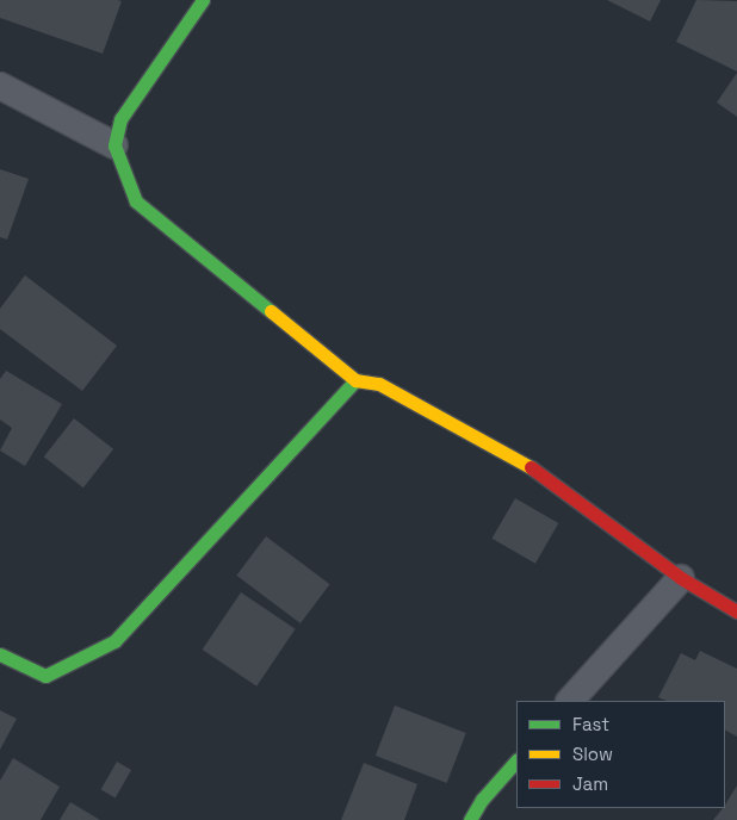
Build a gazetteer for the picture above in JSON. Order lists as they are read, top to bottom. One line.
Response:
{"legend":["Fast","Slow","Jam"]}
